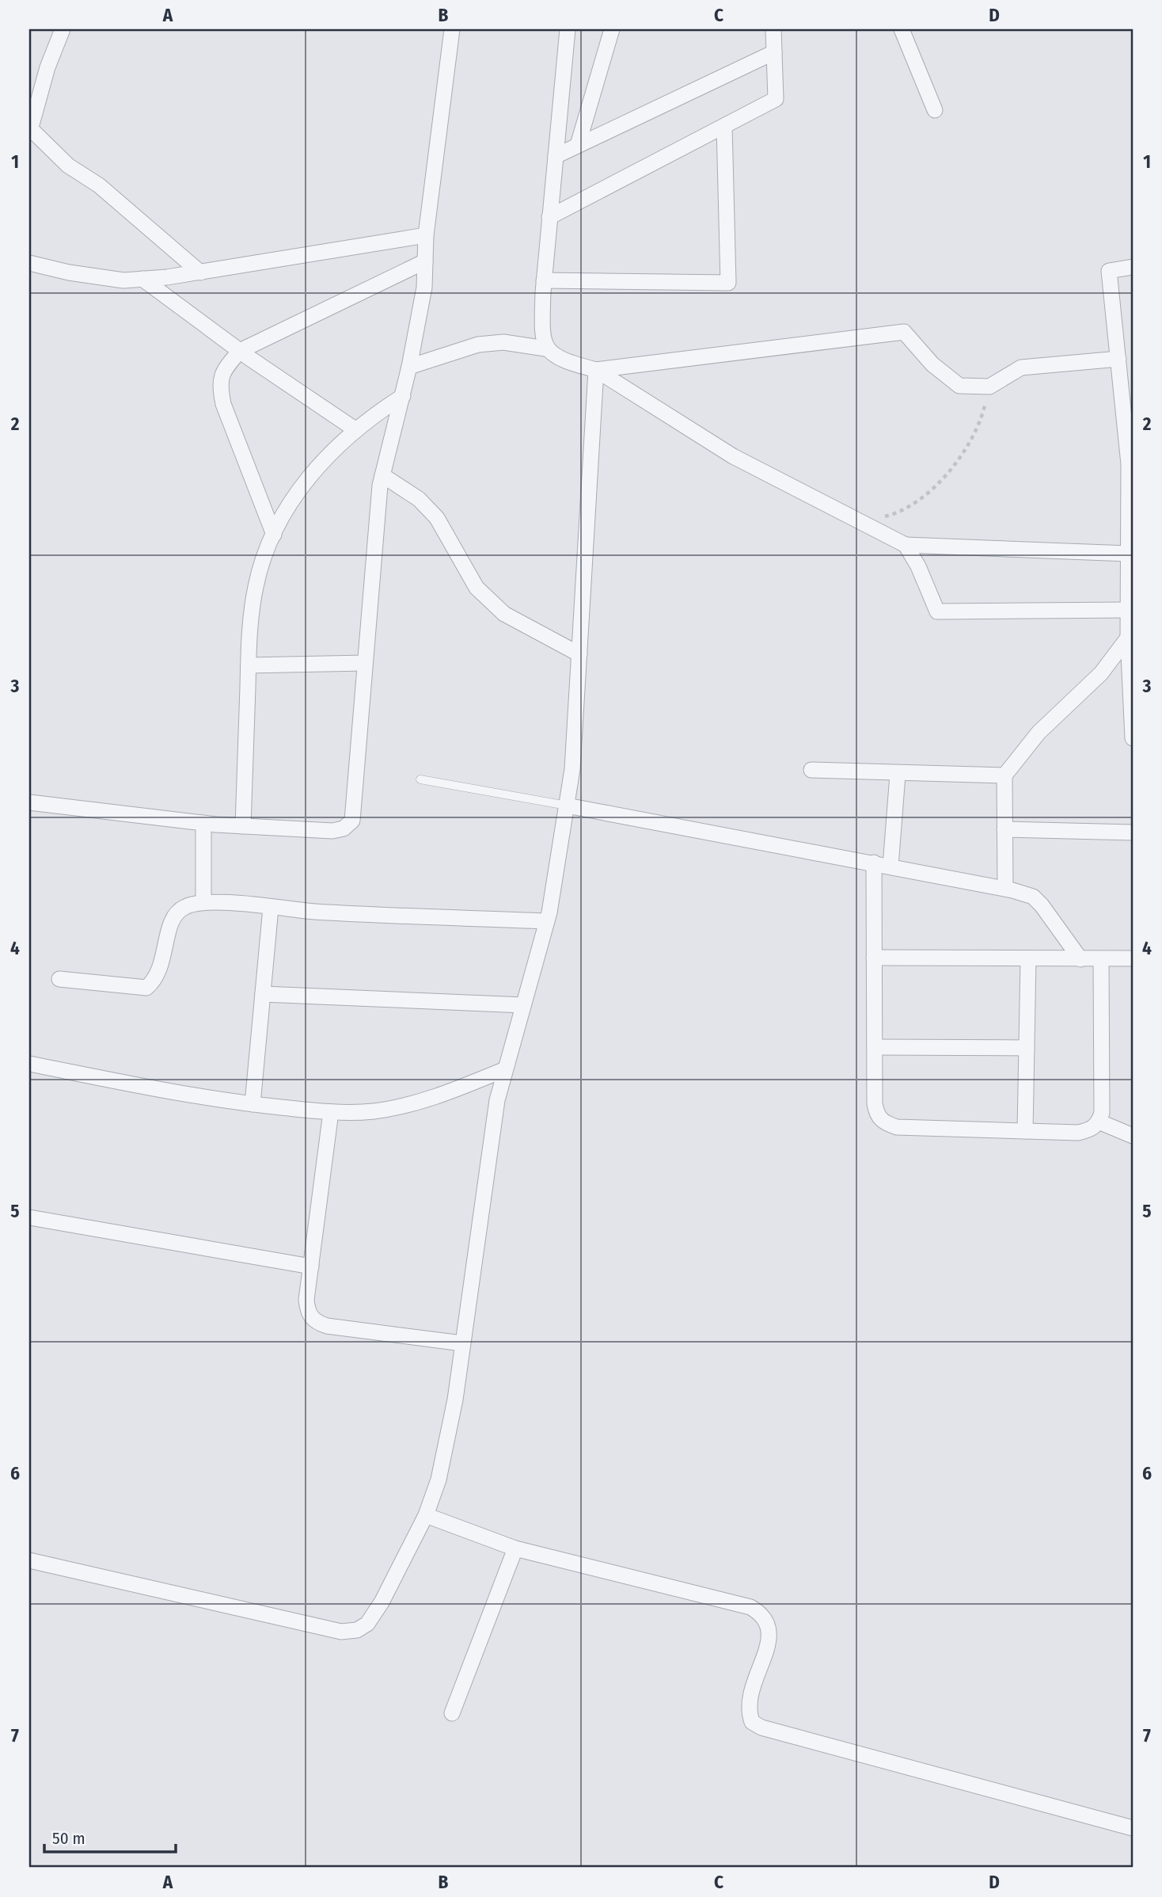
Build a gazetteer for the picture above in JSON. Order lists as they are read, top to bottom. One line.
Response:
{"scale_bar":"50 m","grid":{"columns":["A","B","C","D"],"rows":["1","2","3","4","5","6","7"]}}
